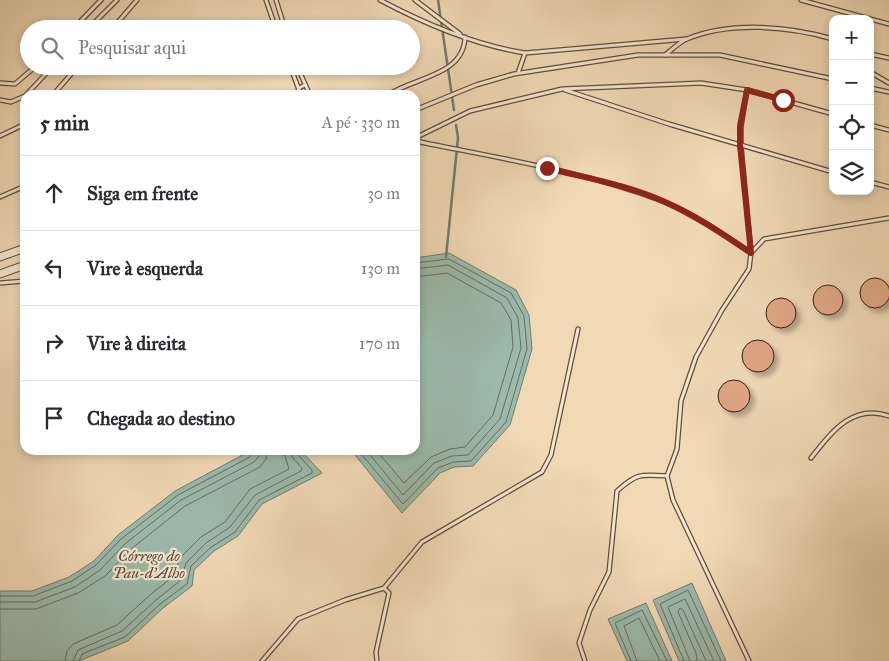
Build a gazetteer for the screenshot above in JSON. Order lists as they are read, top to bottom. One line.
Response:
{"water":["Córrego do Pau-d'Alho"],"page":{"map_buttons":["+","−"],"search":"Pesquisar aqui","heading":["5 min","A pé · 330 m"],"list":[["Siga em frente","30 m"],["Vire à esquerda","130 m"],["Vire à direita","170 m"],"Chegada ao destino"]}}
